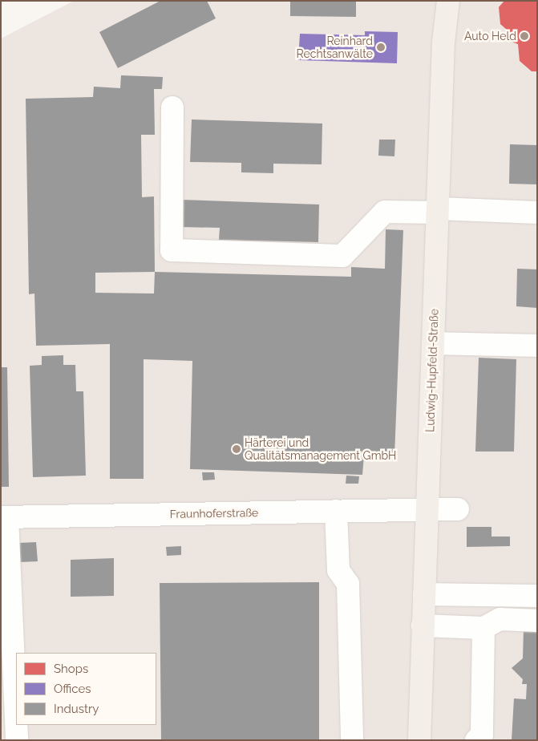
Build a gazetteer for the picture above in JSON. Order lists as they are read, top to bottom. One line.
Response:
{"streets":{"main road":["Ludwig-Hupfeld-Straße"],"lane":["Fraunhoferstraße"]},"crossings":[["Ludwig-Hupfeld-Straße","Fraunhoferstraße"]],"places":["Auto Held","Reinhard Rechtsanwälte","Härterei und Qualitätsmanagement GmbH"],"legend":["Shops","Offices","Industry"]}
